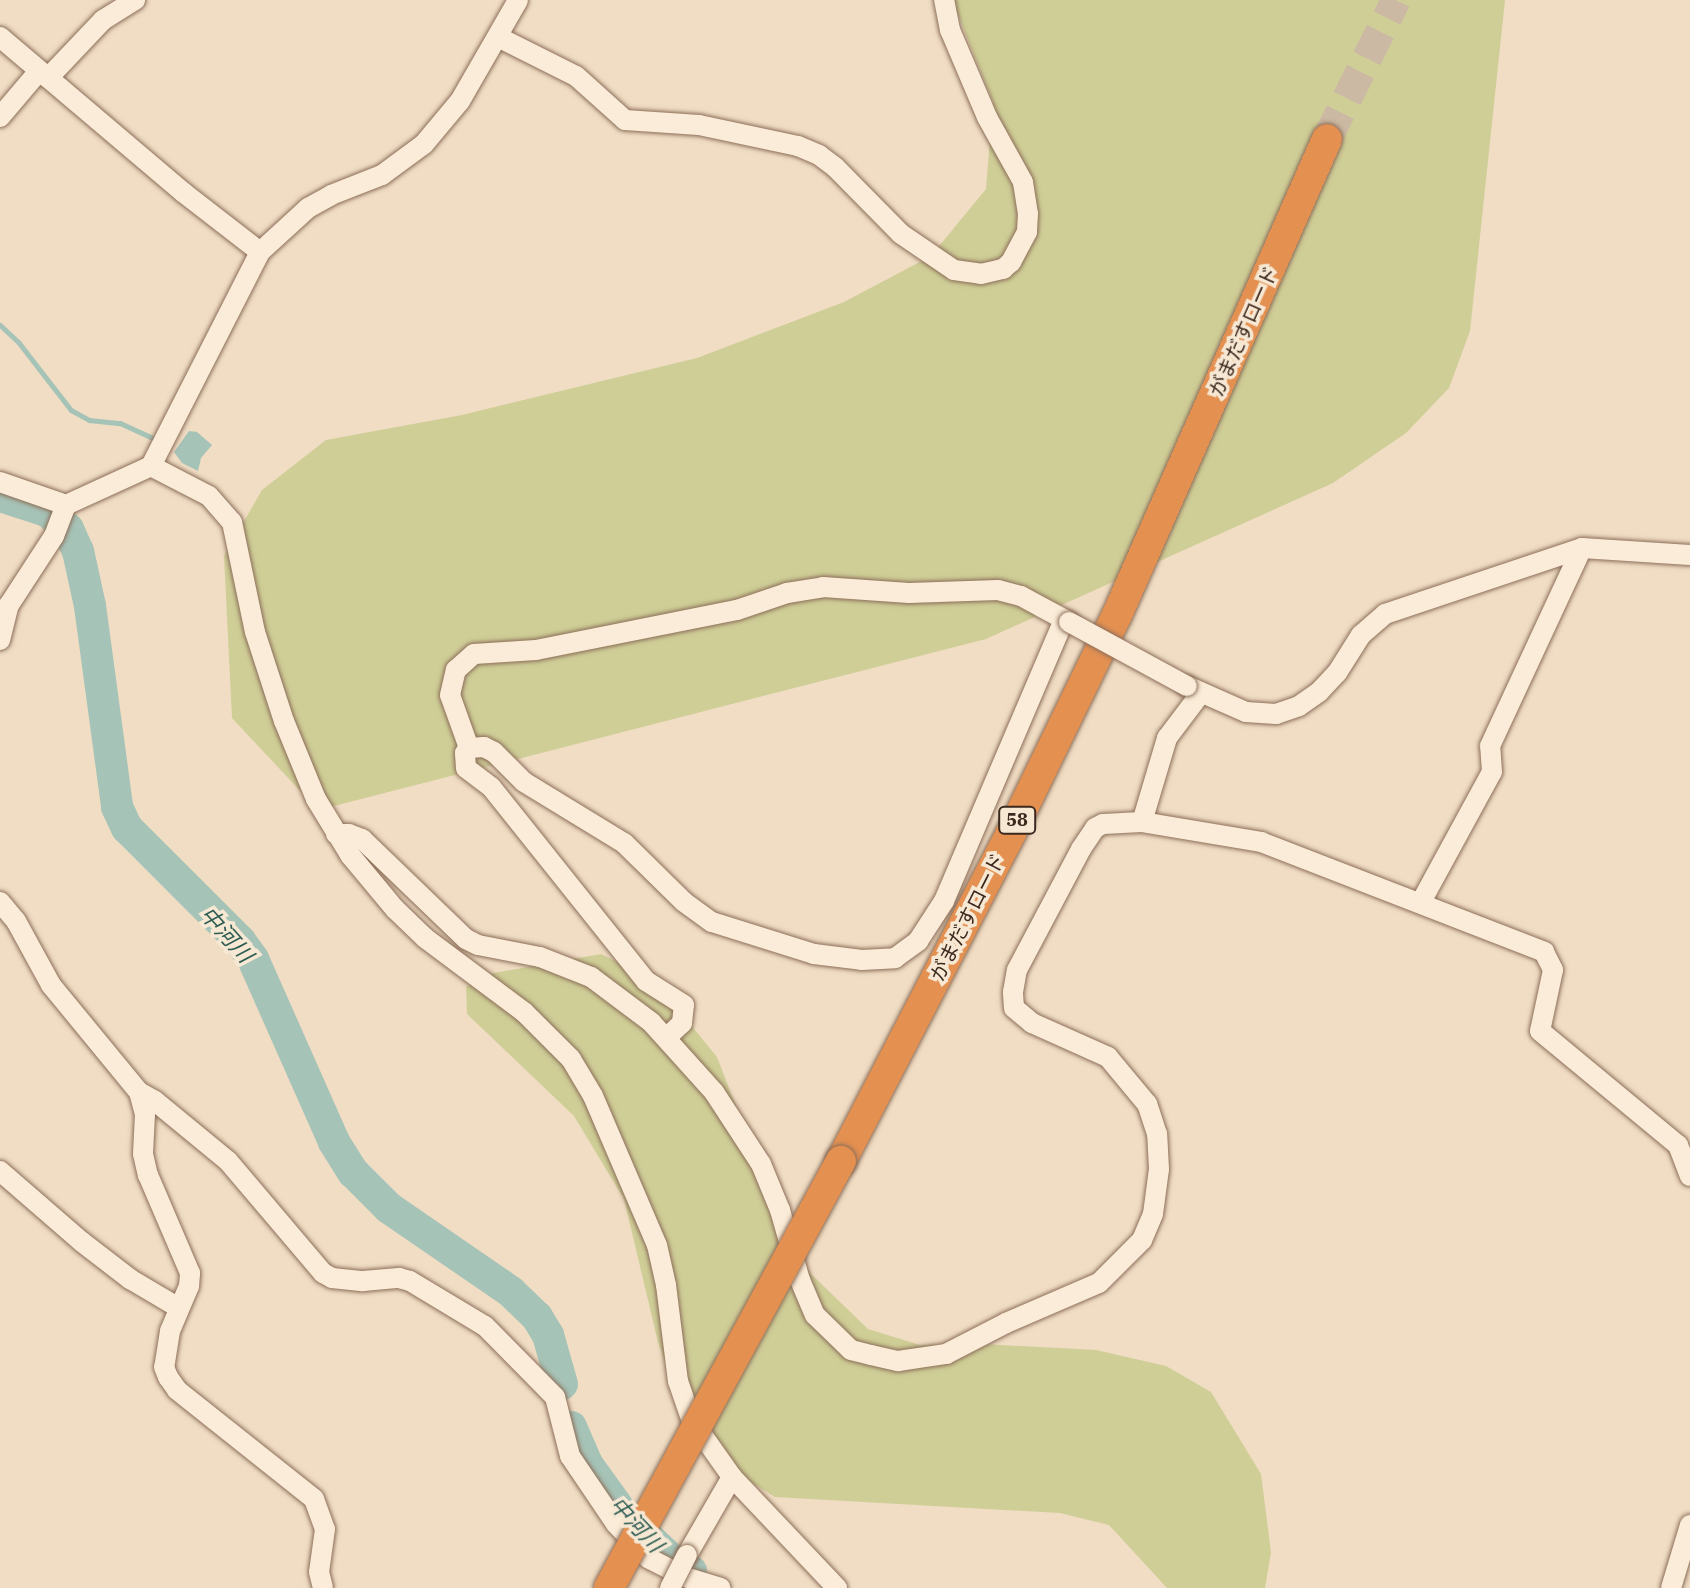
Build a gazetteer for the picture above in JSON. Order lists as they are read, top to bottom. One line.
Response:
{"streets":{"highway":["がまだすロード","58"]},"water":["中河川"]}
